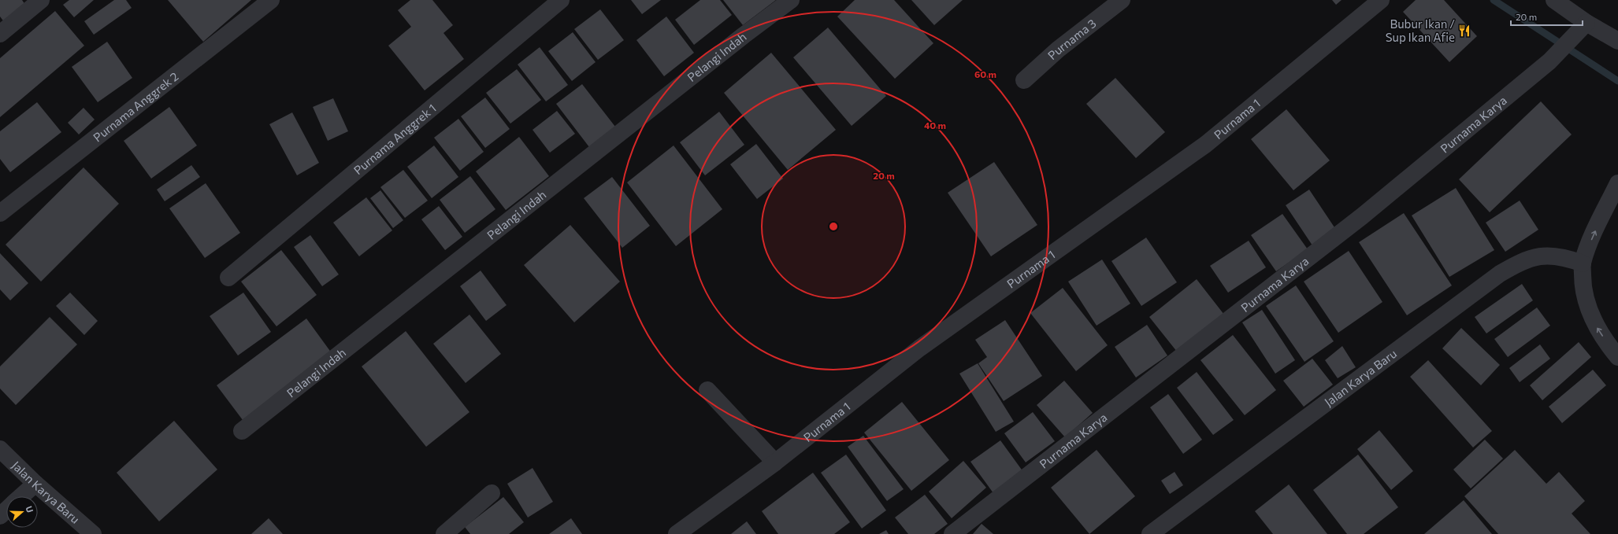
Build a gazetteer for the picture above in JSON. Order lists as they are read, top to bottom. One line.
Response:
{"streets":{"street":["Purnama 3","Pelangi Indah","Purnama Anggrek 2","Purnama 1","Purnama Karya","Purnama Anggrek 1","Jalan Karya Baru"]},"places":{"restaurant":["Bubur Ikan / Sup Ikan Afie"]},"scale_bar":"20 m","north":"right","rings":["60 m","40 m","20 m"]}
